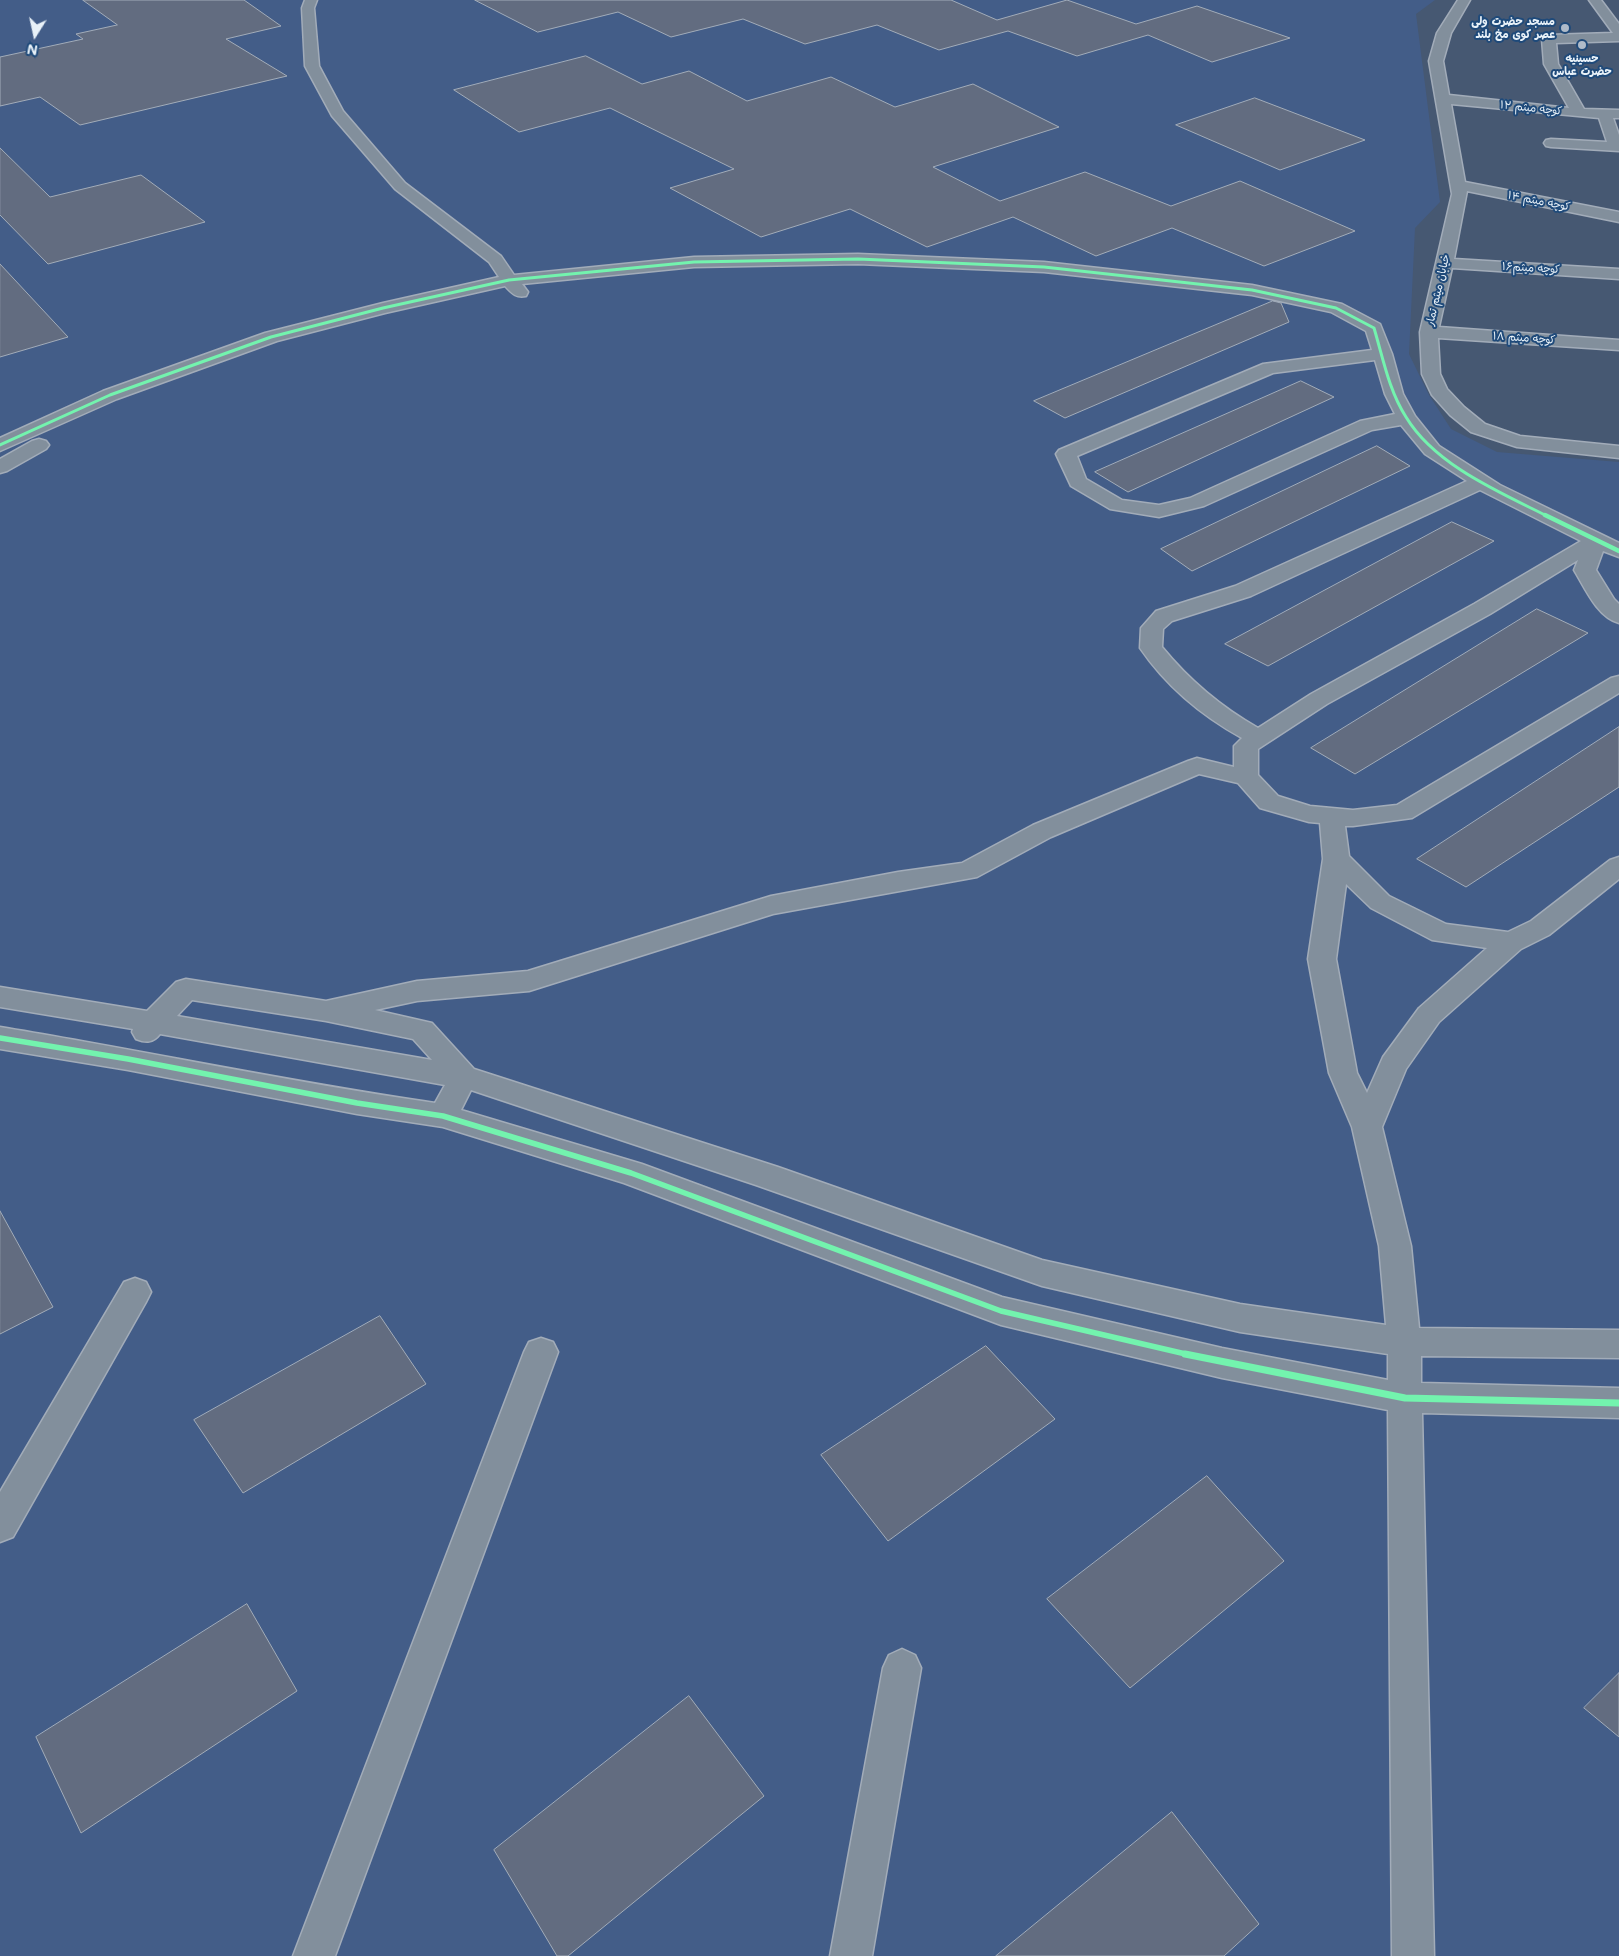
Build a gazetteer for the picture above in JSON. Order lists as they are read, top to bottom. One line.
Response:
{"streets":{"street":["کوچه میثم ۱۲","کوچه میثم ۱۴","کوچه میثم۱۶","خیابان میثم تمار","کوچه میثم ۱۸"]},"crossings":[["کوچه میثم ۱۲","خیابان میثم تمار"],["کوچه میثم ۱۴","خیابان میثم تمار"],["کوچه میثم۱۶","خیابان میثم تمار"],["خیابان میثم تمار","کوچه میثم ۱۸"]],"places":["مسجد حضرت ولی عصر کوی مخ بلند","حسینیه حضرت عباس"],"north":"bottom"}
